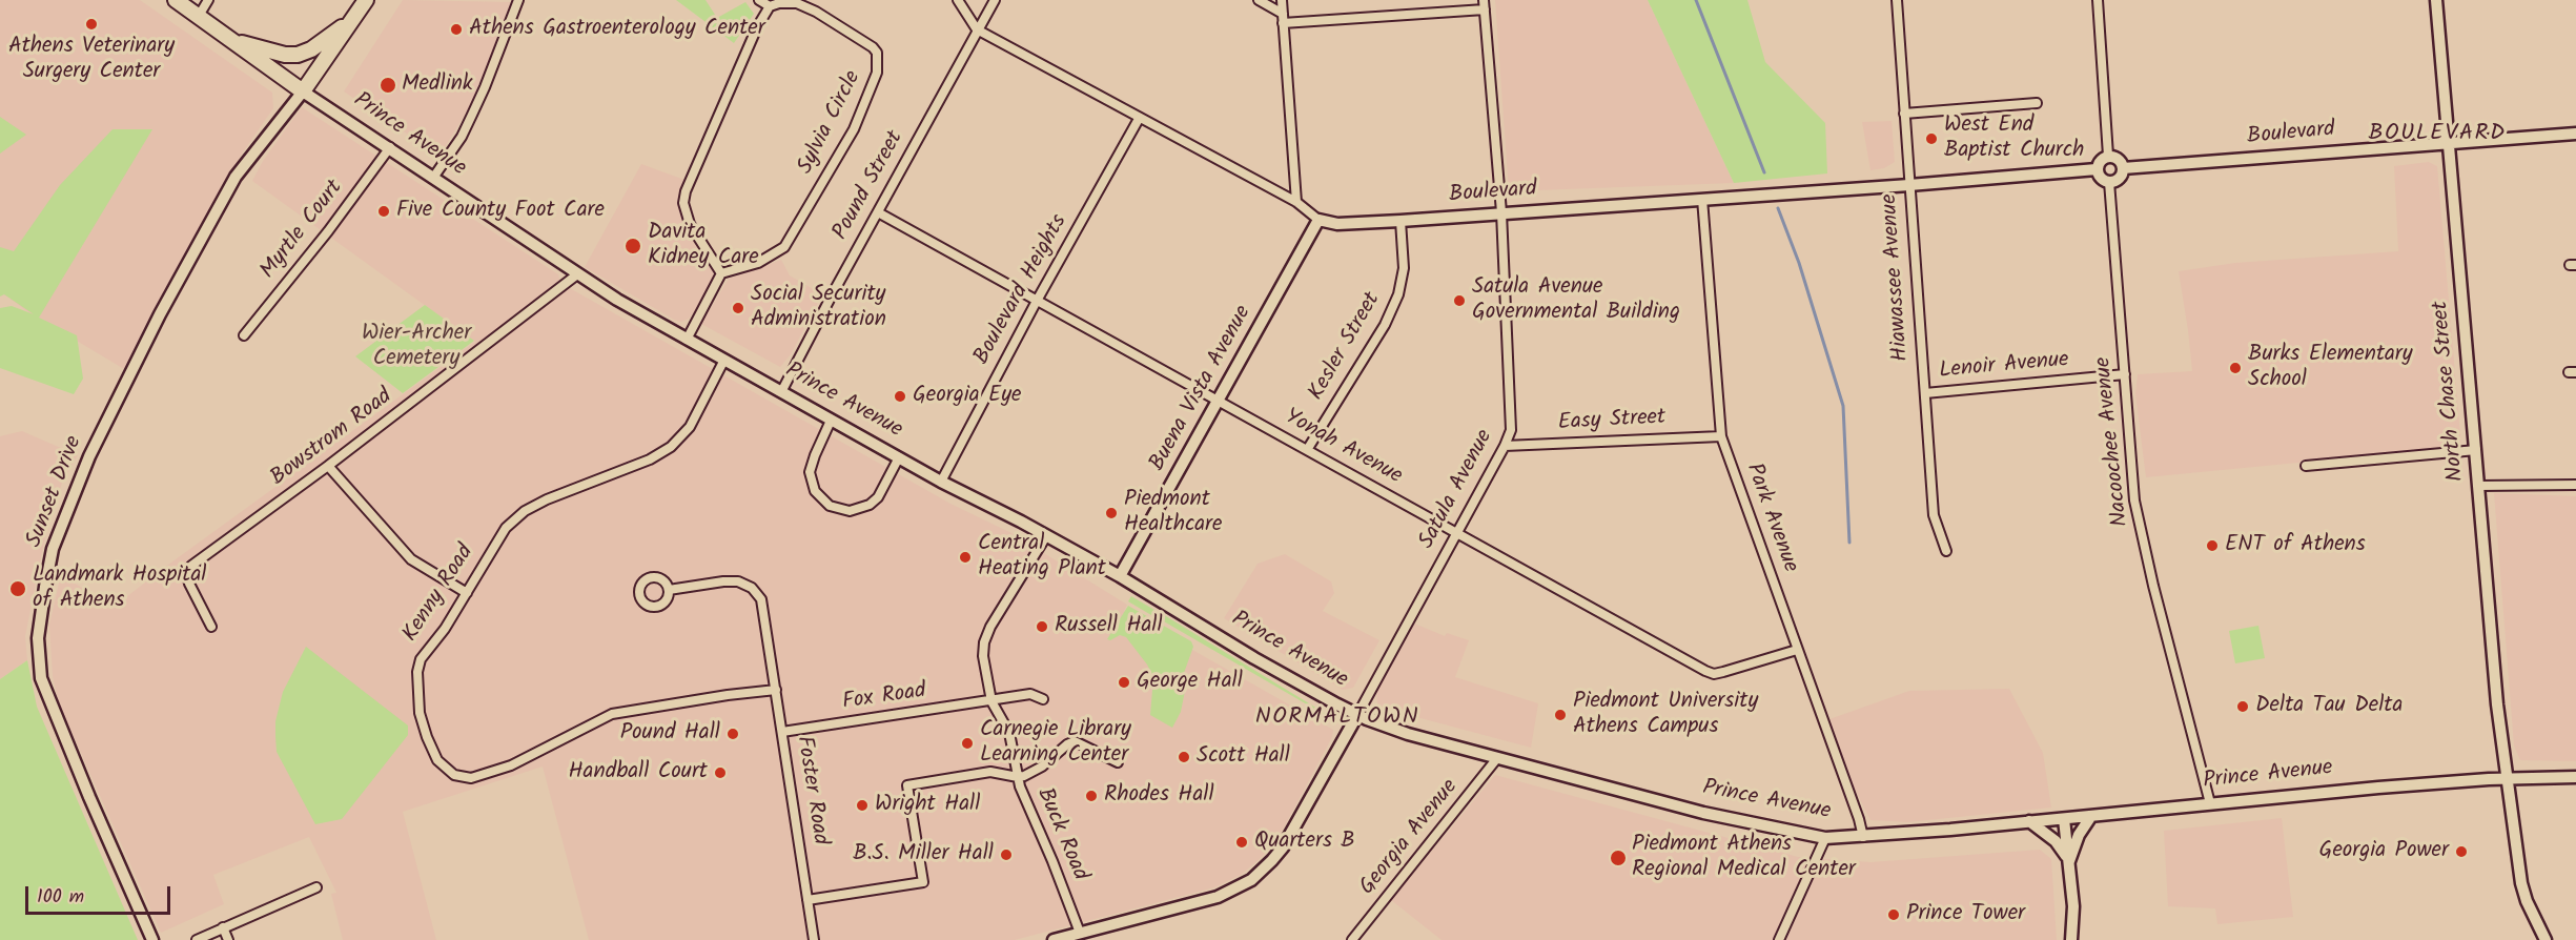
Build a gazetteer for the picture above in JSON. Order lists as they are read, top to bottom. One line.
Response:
{"streets":{"highway":["Prince Avenue"],"main road":["Boulevard","Buena Vista Avenue","North Chase Street","Sunset Drive"],"street":["Sylvia Circle","Pound Street","Myrtle Court","Hiawassee Avenue","Boulevard Heights","Kesler Street","Lenoir Avenue","Easy Street","Bowstrom Road","Nacoochee Avenue","Yonah Avenue","Satula Avenue","Park Avenue","Kenny Road","Fox Road","Foster Road","Buck Road","Georgia Avenue"]},"crossings":[["Boulevard","Hiawassee Avenue"],["Boulevard","Kesler Street"],["Boulevard","Buena Vista Avenue"],["Boulevard","North Chase Street"],["Boulevard","Nacoochee Avenue"],["Boulevard","Satula Avenue"],["Boulevard","Park Avenue"],["Prince Avenue","Pound Street"],["Prince Avenue","Myrtle Court"],["Prince Avenue","Boulevard Heights"],["Prince Avenue","Buena Vista Avenue"],["Prince Avenue","North Chase Street"],["Prince Avenue","Bowstrom Road"],["Prince Avenue","Nacoochee Avenue"],["Prince Avenue","Satula Avenue"],["Prince Avenue","Sunset Drive"],["Prince Avenue","Park Avenue"],["Prince Avenue","Kenny Road"],["Prince Avenue","Buck Road"],["Prince Avenue","Georgia Avenue"],["Pound Street","Yonah Avenue"],["Hiawassee Avenue","Lenoir Avenue"],["Boulevard Heights","Yonah Avenue"],["Kesler Street","Yonah Avenue"],["Lenoir Avenue","Nacoochee Avenue"],["Buena Vista Avenue","Yonah Avenue"],["Easy Street","Satula Avenue"],["Easy Street","Park Avenue"],["Yonah Avenue","Satula Avenue"],["Yonah Avenue","Park Avenue"],["Kenny Road","Foster Road"],["Fox Road","Foster Road"],["Fox Road","Buck Road"]],"districts":["BOULEVARD","NORMALTOWN"],"parks":["Wier-Archer Cemetery"],"places":["Athens Veterinary Surgery Center","Athens Gastroenterology Center","Medlink","West End Baptist Church","Five County Foot Care","Davita Kidney Care","Satula Avenue Governmental Building","Social Security Administration","Burks Elementary School","Georgia Eye","Piedmont Healthcare","ENT of Athens","Central Heating Plant","Landmark Hospital of Athens","Russell Hall","George Hall","Delta Tau Delta","Piedmont University Athens Campus","Pound Hall","Carnegie Library Learning Center","Scott Hall","Handball Court","Rhodes Hall","Wright Hall","Quarters B","Georgia Power","B.S. Miller Hall","Piedmont Athens Regional Medical Center","Prince Tower"],"scale_bar":"100 m"}
